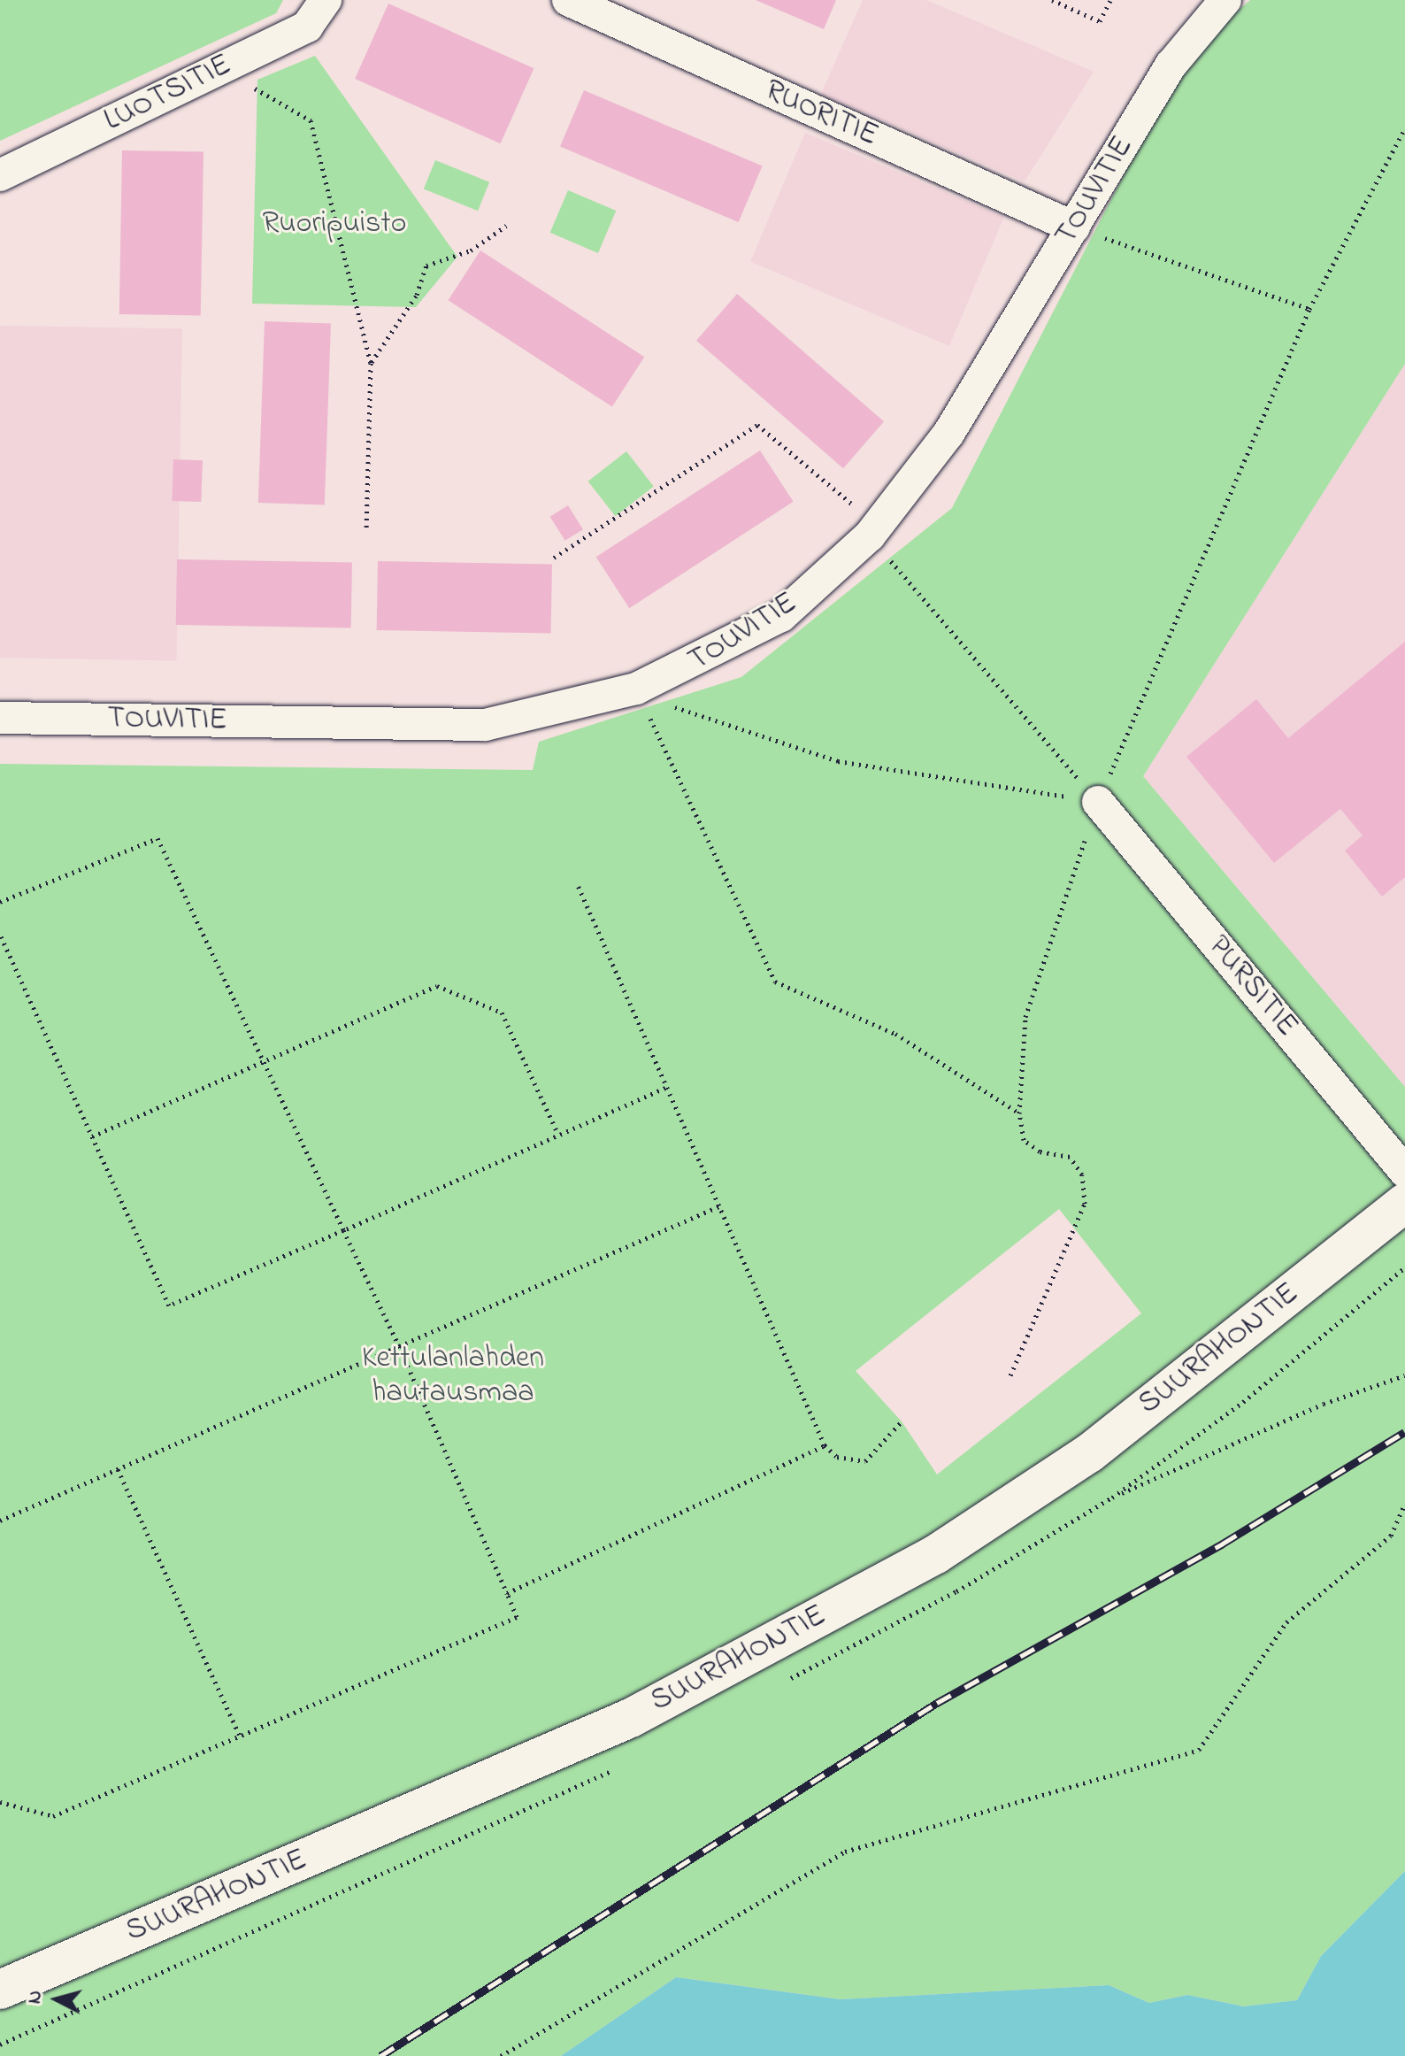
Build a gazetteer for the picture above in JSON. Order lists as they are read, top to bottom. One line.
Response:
{"streets":{"street":["LUOTSITIE","RUORITIE","TOUVITIE","PURSITIE","SUURAHONTIE"]},"crossings":[["RUORITIE","TOUVITIE"]],"parks":["Ruoripuisto","Kettulanlahden hautausmaa"],"north":"left"}
